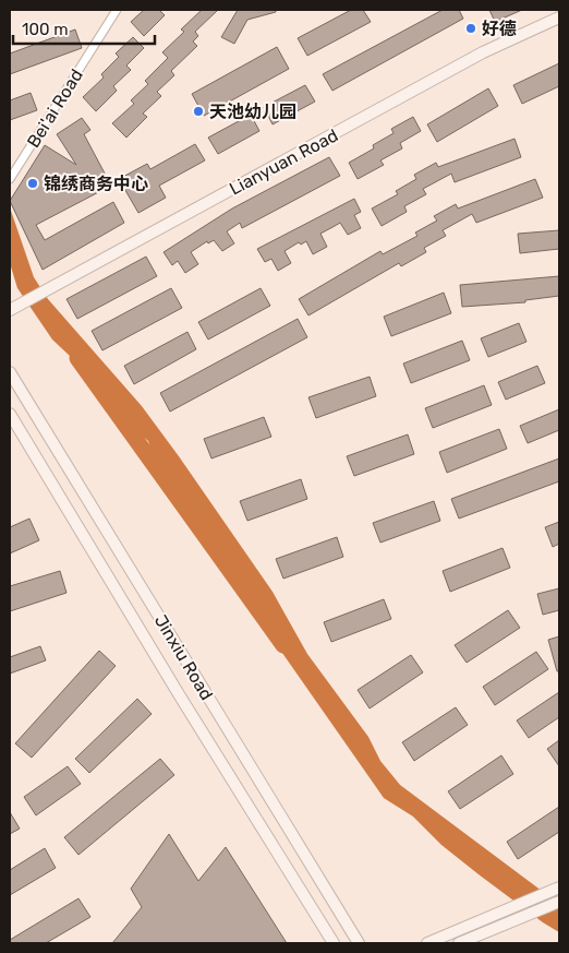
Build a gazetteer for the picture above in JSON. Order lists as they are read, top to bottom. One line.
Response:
{"streets":{"main road":["Lianyuan Road","Jinxiu Road"],"street":["Bei'ai Road"]},"places":["好德","天池幼儿园","锦绣商务中心"],"scale_bar":"100 m"}
